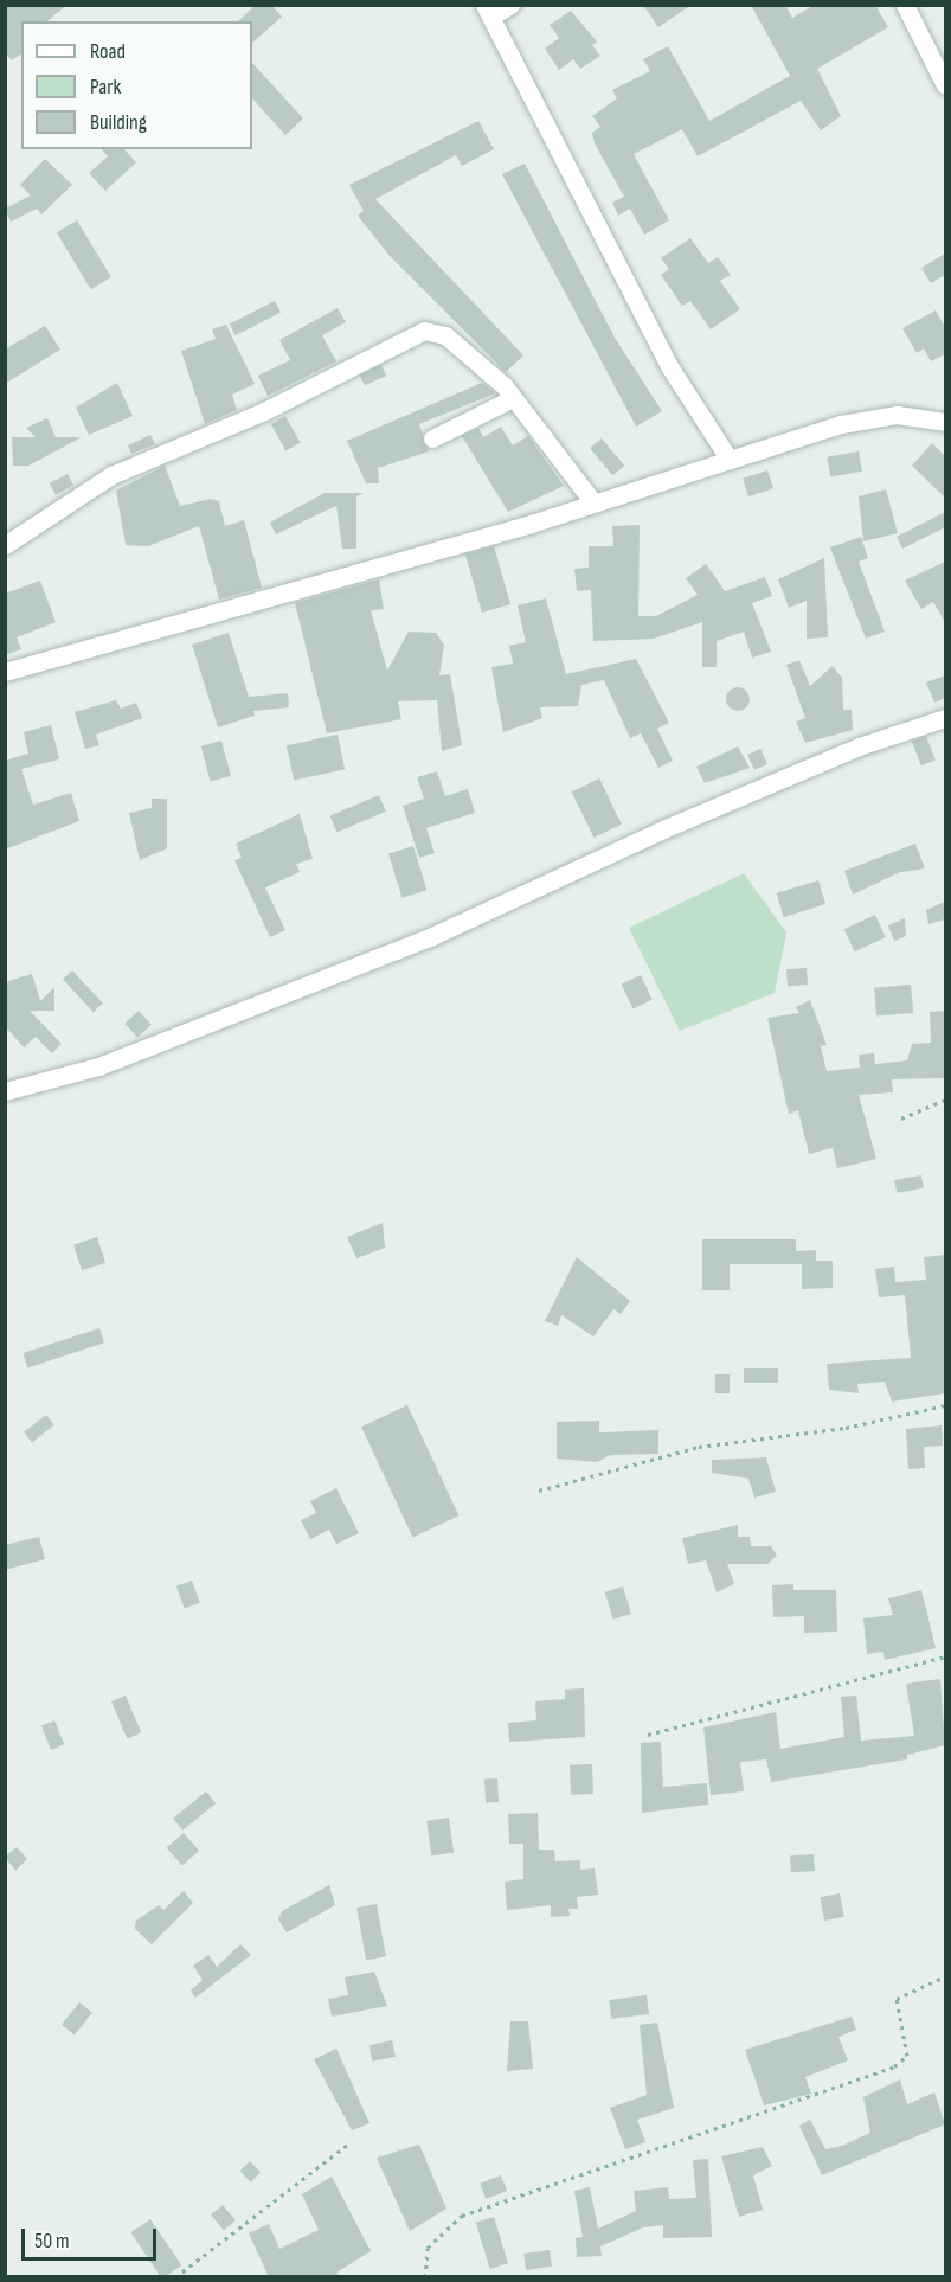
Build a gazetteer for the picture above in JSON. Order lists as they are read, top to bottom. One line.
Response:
{"legend":["Road","Park","Building"],"scale_bar":"50 m"}
